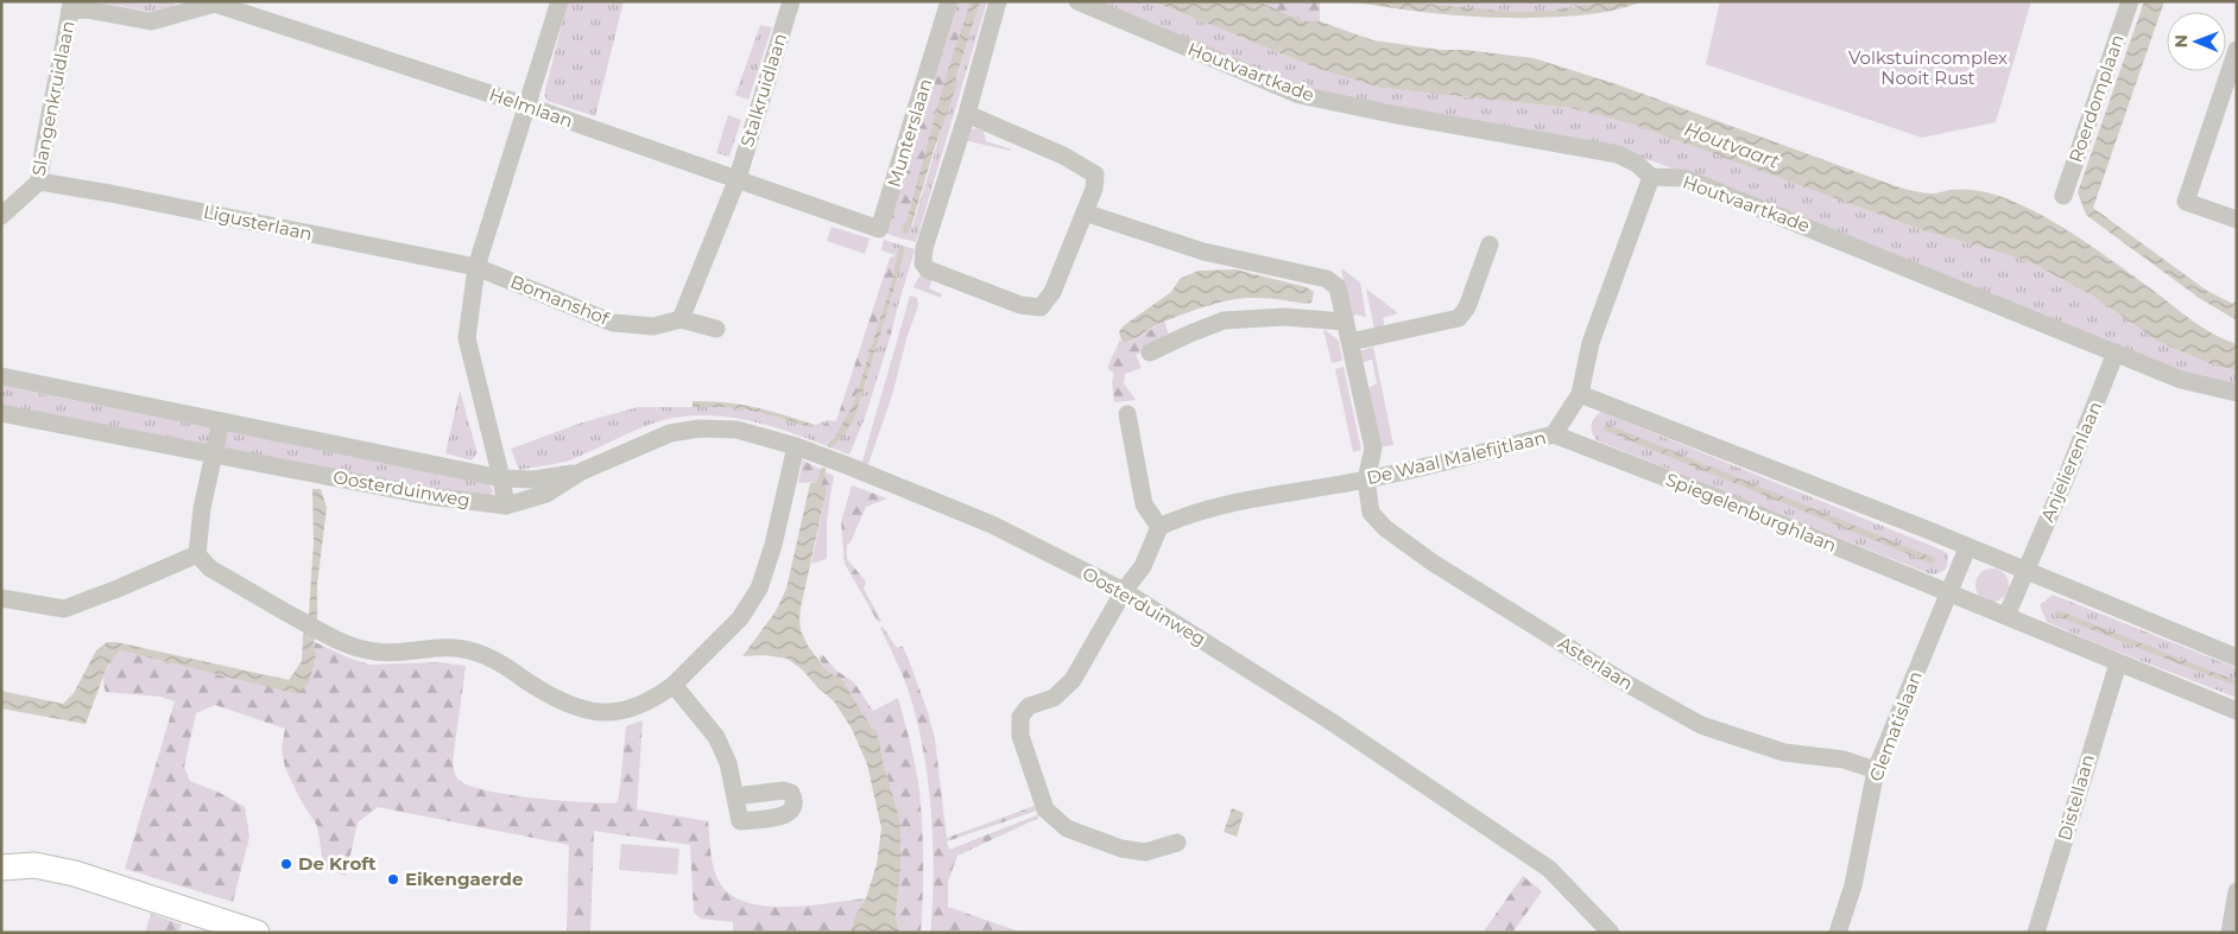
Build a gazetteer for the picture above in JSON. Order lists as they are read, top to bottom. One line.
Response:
{"streets":{"street":["Houtvaartkade","Stalkruidlaan","Slangenkruidlaan","Roerdomplaan","Helmlaan","Munterslaan","Ligusterlaan","Bomanshof","De Waal Malefijtlaan","Anjelierenlaan","Oosterduinweg","Spiegelenburghlaan","Asterlaan","Clematislaan","Distellaan"]},"crossings":[["Houtvaartkade","De Waal Malefijtlaan"],["Houtvaartkade","Anjelierenlaan"],["Stalkruidlaan","Helmlaan"],["Slangenkruidlaan","Helmlaan"],["Slangenkruidlaan","Ligusterlaan"],["Helmlaan","Munterslaan"],["Ligusterlaan","Bomanshof"],["De Waal Malefijtlaan","Spiegelenburghlaan"],["De Waal Malefijtlaan","Asterlaan"],["Anjelierenlaan","Spiegelenburghlaan"],["Spiegelenburghlaan","Clematislaan"],["Asterlaan","Clematislaan"]],"water":["Houtvaart"],"parks":["Volkstuincomplex Nooit Rust"],"places":["De Kroft","Eikengaerde"],"north":"left"}
